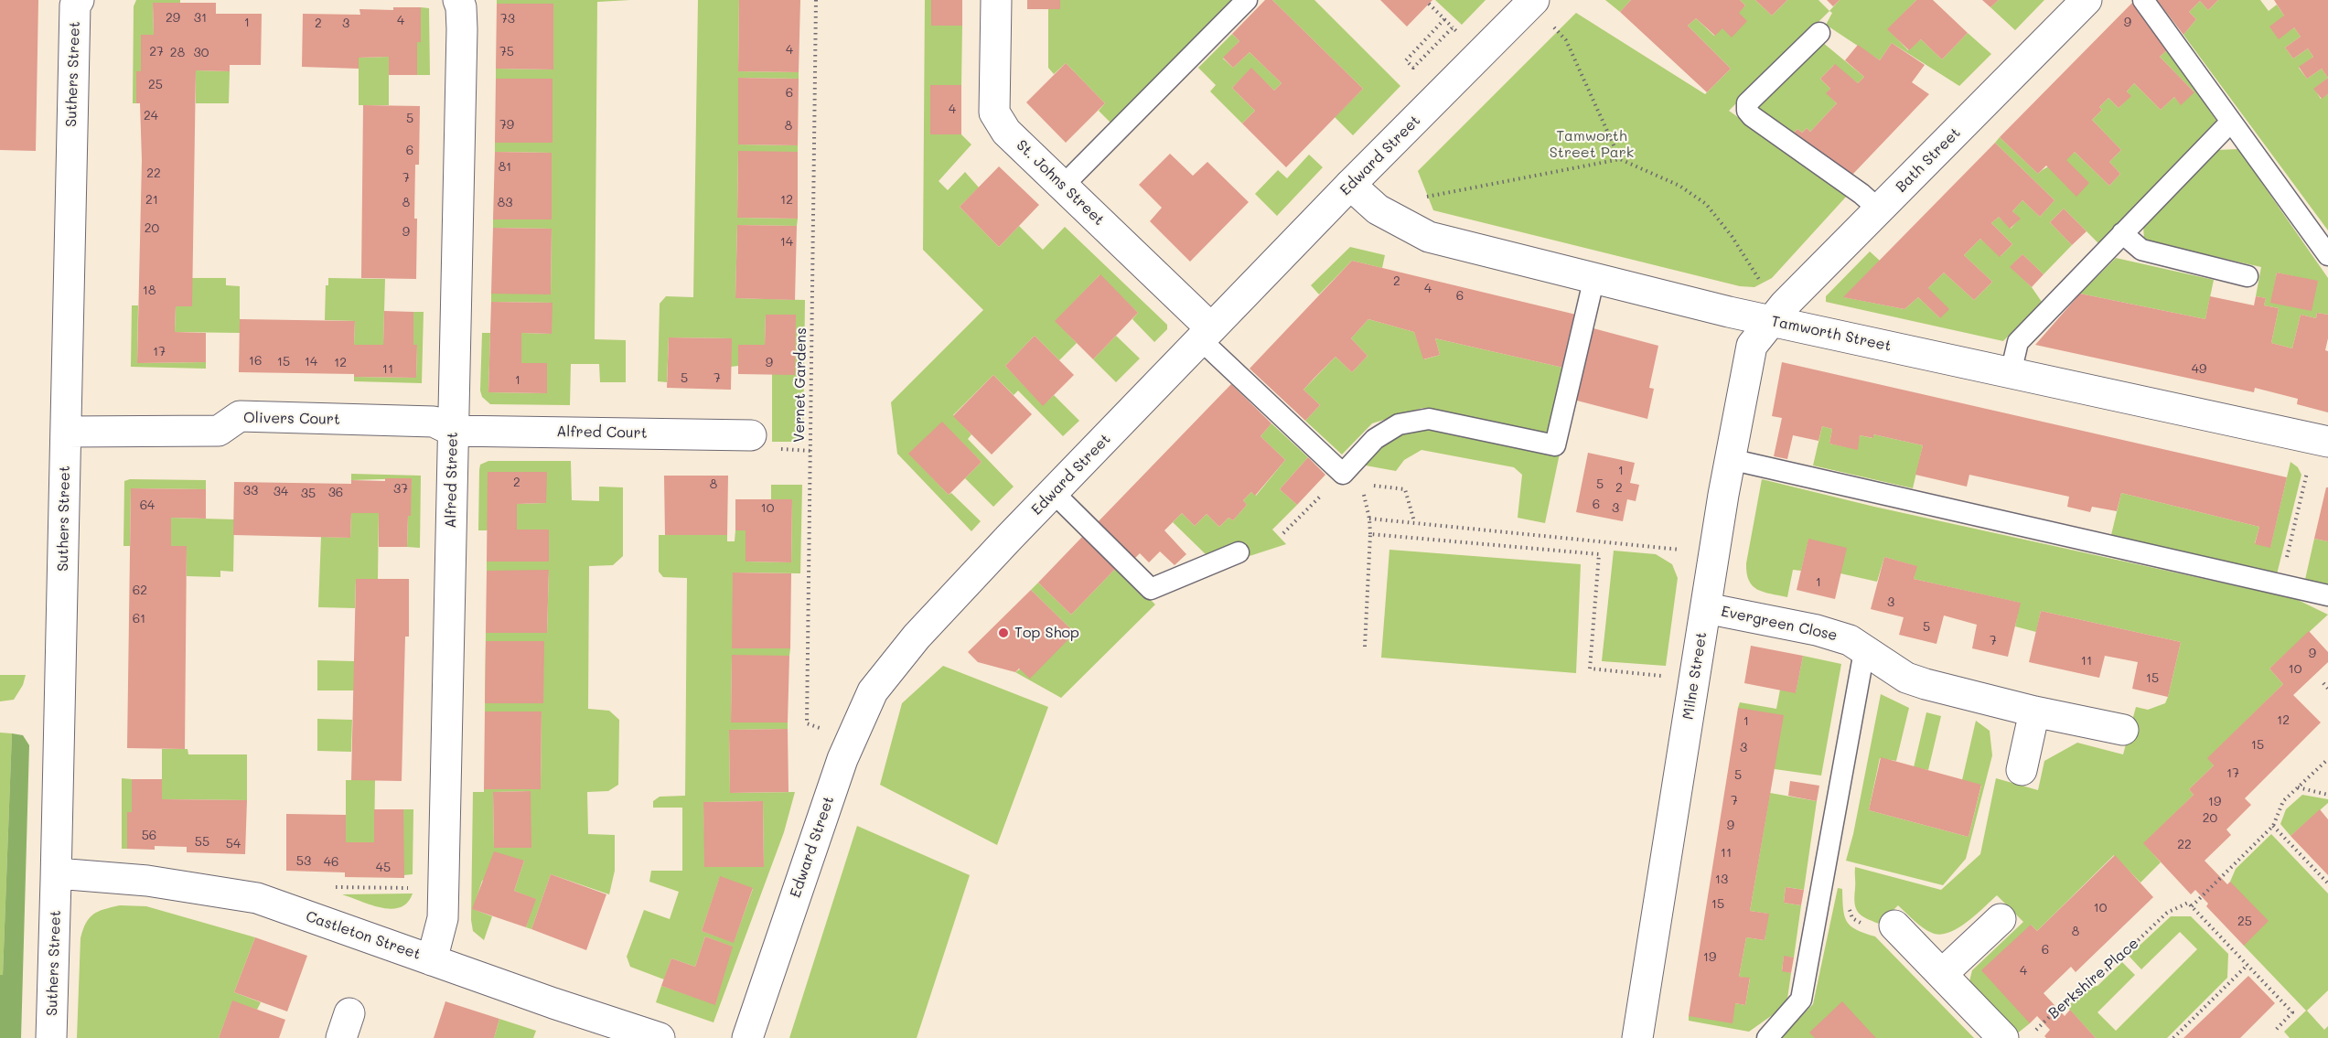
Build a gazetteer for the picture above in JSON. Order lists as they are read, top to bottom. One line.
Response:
{"streets":{"street":["Suthers Street","Edward Street","Bath Street","St. Johns Street","Tamworth Street","Olivers Court","Alfred Court","Alfred Street","Evergreen Close","Milne Street","Castleton Street"],"path":["Vernet Gardens","Berkshire Place"]},"crossings":[["Suthers Street","Olivers Court"],["Suthers Street","Castleton Street"],["Edward Street","St. Johns Street"],["Edward Street","Tamworth Street"],["Edward Street","Vernet Gardens"],["Bath Street","Tamworth Street"],["Bath Street","Milne Street"],["Tamworth Street","Milne Street"],["Olivers Court","Alfred Court"],["Olivers Court","Alfred Street"],["Alfred Court","Alfred Street"],["Alfred Street","Castleton Street"],["Evergreen Close","Milne Street"]],"parks":["Tamworth Street Park"],"places":["Top Shop"],"house_numbers":["29","31","73","4","1","9","2","3","4","27","75","28","30","25","6","4","24","5","79","8","6","81","22","7","21","12","8","83","20","9","14","2","4","18","6","17","16","15","14","12","9","11","49","5","7","1","1","2","8","5","2","37","33","34","36","35","6","64","10","3","1","62","3","61","5","7","9","11","10","15","12","1","15","3","17","5","7","19","20","9","56","55","54","22","11","53","46","45","13","15","10","25","8","6","19","4"]}
